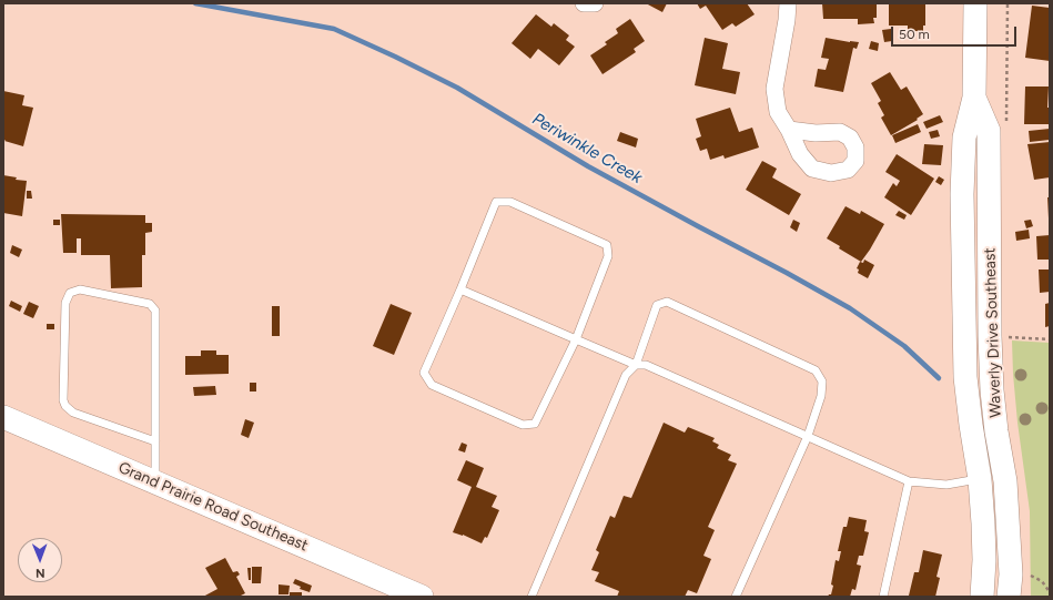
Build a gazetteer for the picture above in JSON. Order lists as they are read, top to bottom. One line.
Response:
{"streets":{"main road":["Waverly Drive Southeast","Grand Prairie Road Southeast"]},"water":["Periwinkle Creek"],"scale_bar":"50 m","north":"bottom"}
